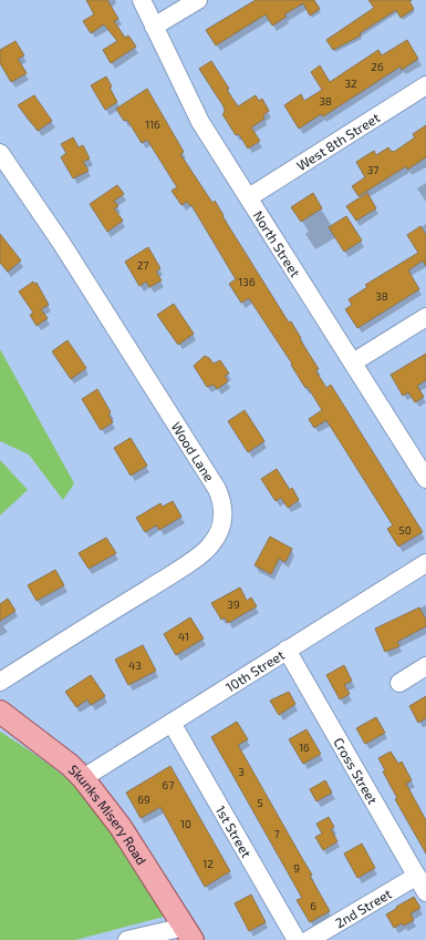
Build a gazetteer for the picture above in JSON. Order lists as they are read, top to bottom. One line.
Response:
{"streets":{"main road":["Skunks Misery Road"],"street":["West 8th Street","North Street","Wood Lane","10th Street","Cross Street","1st Street","2nd Street"]},"crossings":[["West 8th Street","North Street"],["10th Street","Cross Street"],["10th Street","Skunks Misery Road"],["10th Street","1st Street"],["Cross Street","2nd Street"]],"house_numbers":["26","32","38","116","37","27","136","38","50","39","41","43","16","3","67","69","5","10","7","12","9","6"]}
